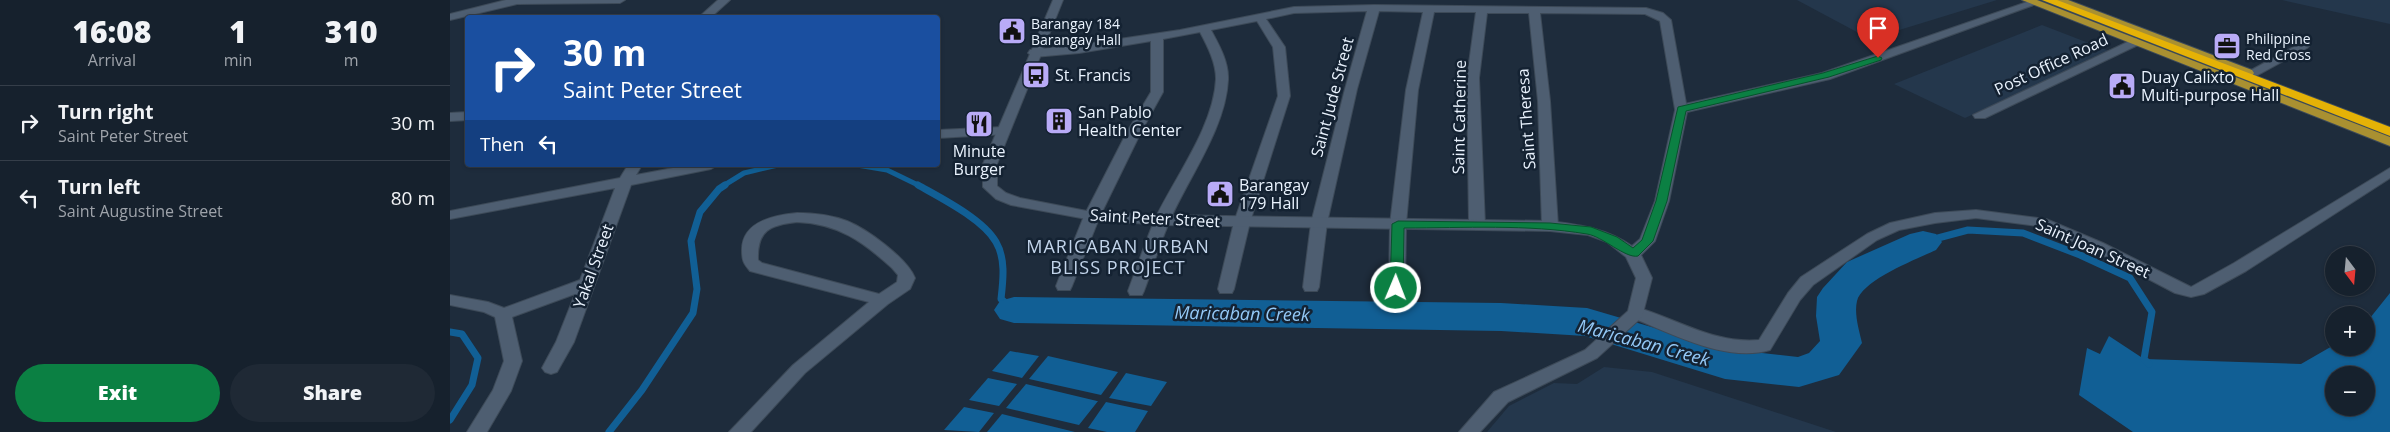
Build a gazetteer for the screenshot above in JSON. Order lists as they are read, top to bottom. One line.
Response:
{"streets":{"street":["Post Office Road","Saint Jude Street","Saint Catherine","Saint Theresa","Saint Peter Street","Saint Joan Street","Yakal Street"]},"crossings":[["Saint Jude Street","Saint Peter Street"],["Saint Catherine","Saint Peter Street"],["Saint Theresa","Saint Peter Street"],["Saint Peter Street","Saint Joan Street"]],"districts":["MARICABAN URBAN BLISS PROJECT"],"water":["Maricaban Creek"],"places":{"public building":["Barangay 184 Barangay Hall","Duay Calixto Multi-purpose Hall","Barangay 179 Hall"],"office":["Philippine Red Cross"],"bus stop":["St. Francis"],"building":["San Pablo Health Center"],"restaurant":["Minute Burger"]},"north":"bottom","page":{"eta":["16:08","Arrival","1","min","310","m"],"turn":["30 m","Saint Peter Street"],"list":[{"name":"Turn right","note":"Saint Peter Street","value":"30 m"},{"name":"Turn left","note":"Saint Augustine Street","value":"80 m"}],"then":"Then","map_buttons":["+","−"],"buttons":["Exit","Share"]}}
